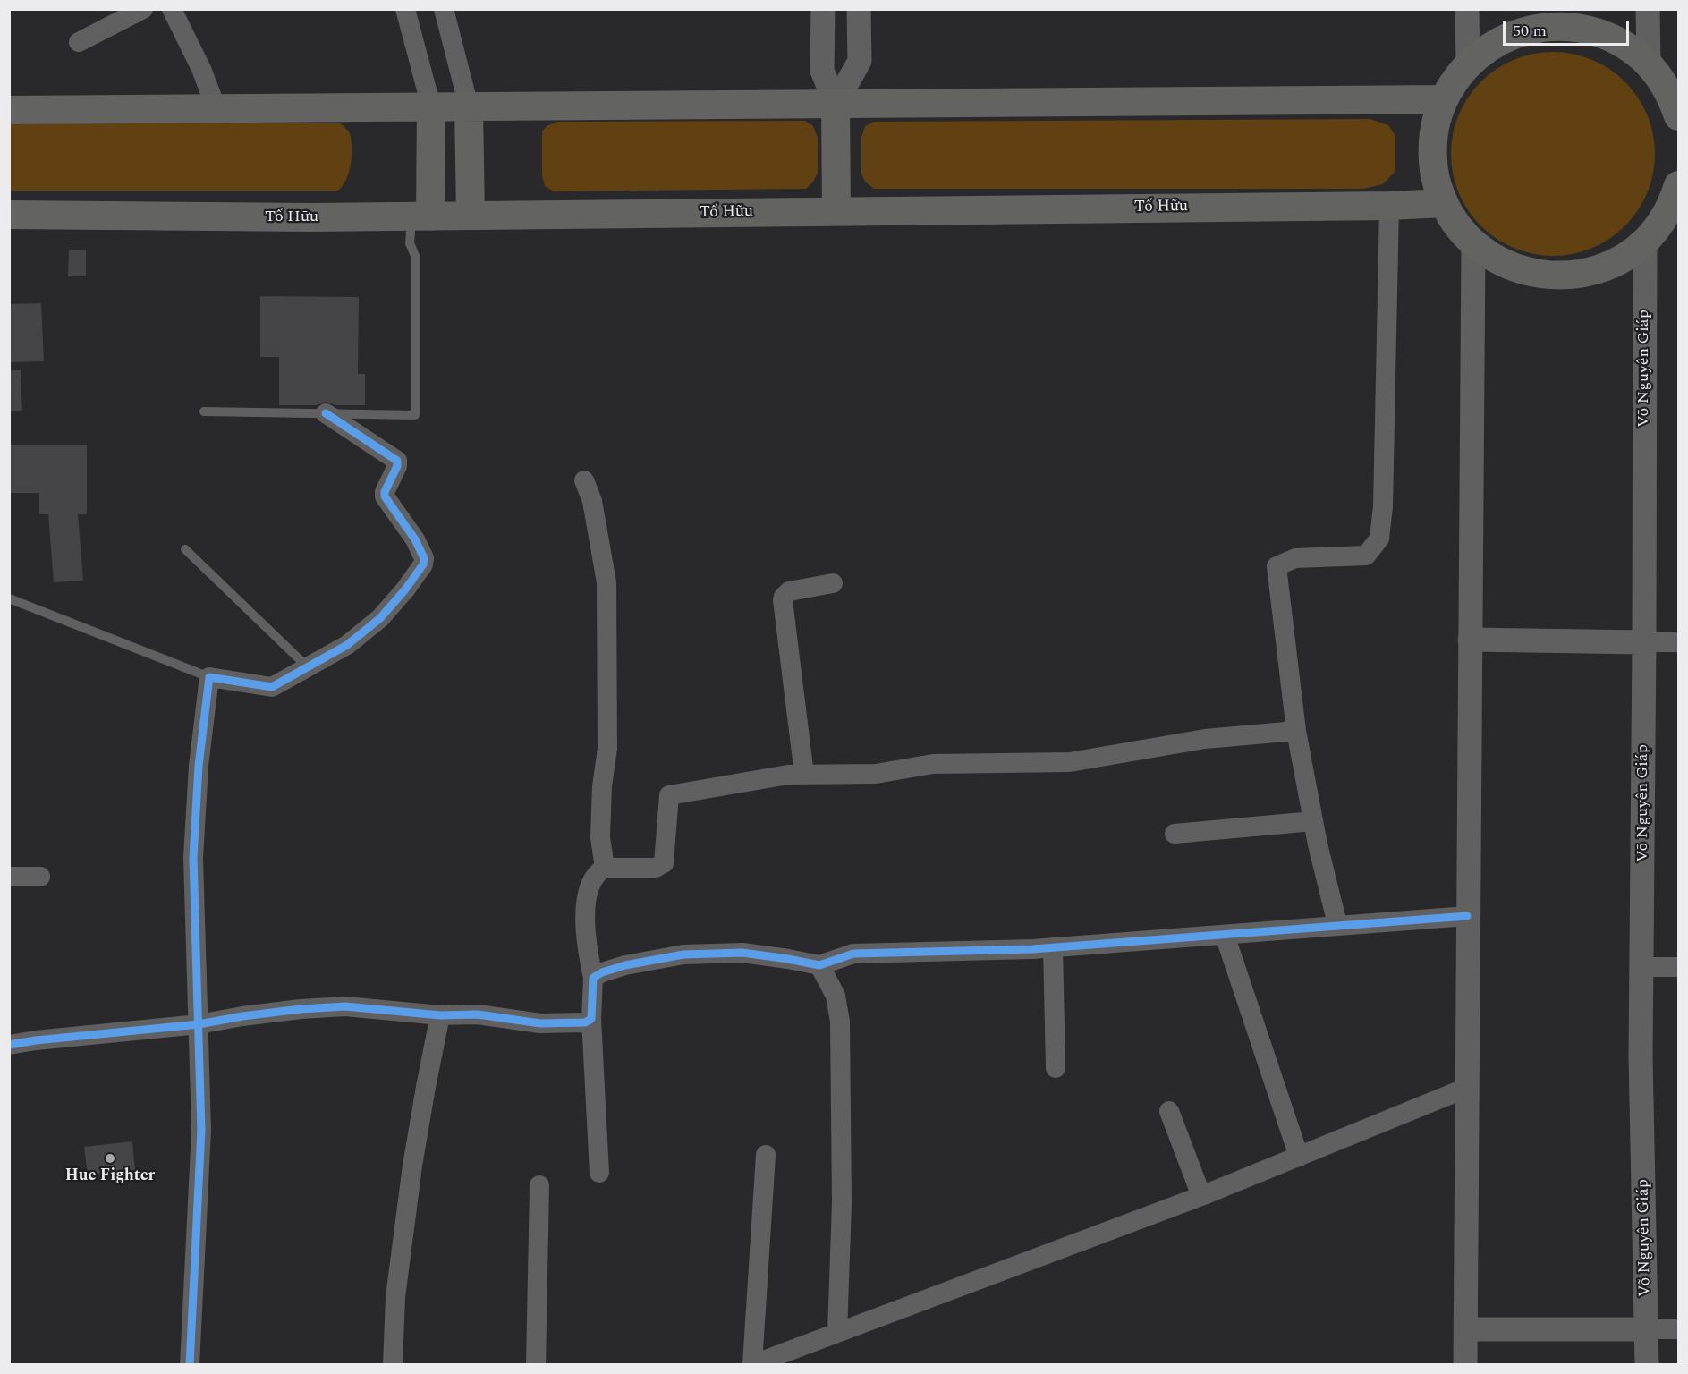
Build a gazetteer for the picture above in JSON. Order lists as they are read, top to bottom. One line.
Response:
{"streets":{"main road":["Tố Hữu"],"street":["Võ Nguyên Giáp"]},"places":["Hue Fighter"],"scale_bar":"50 m"}
